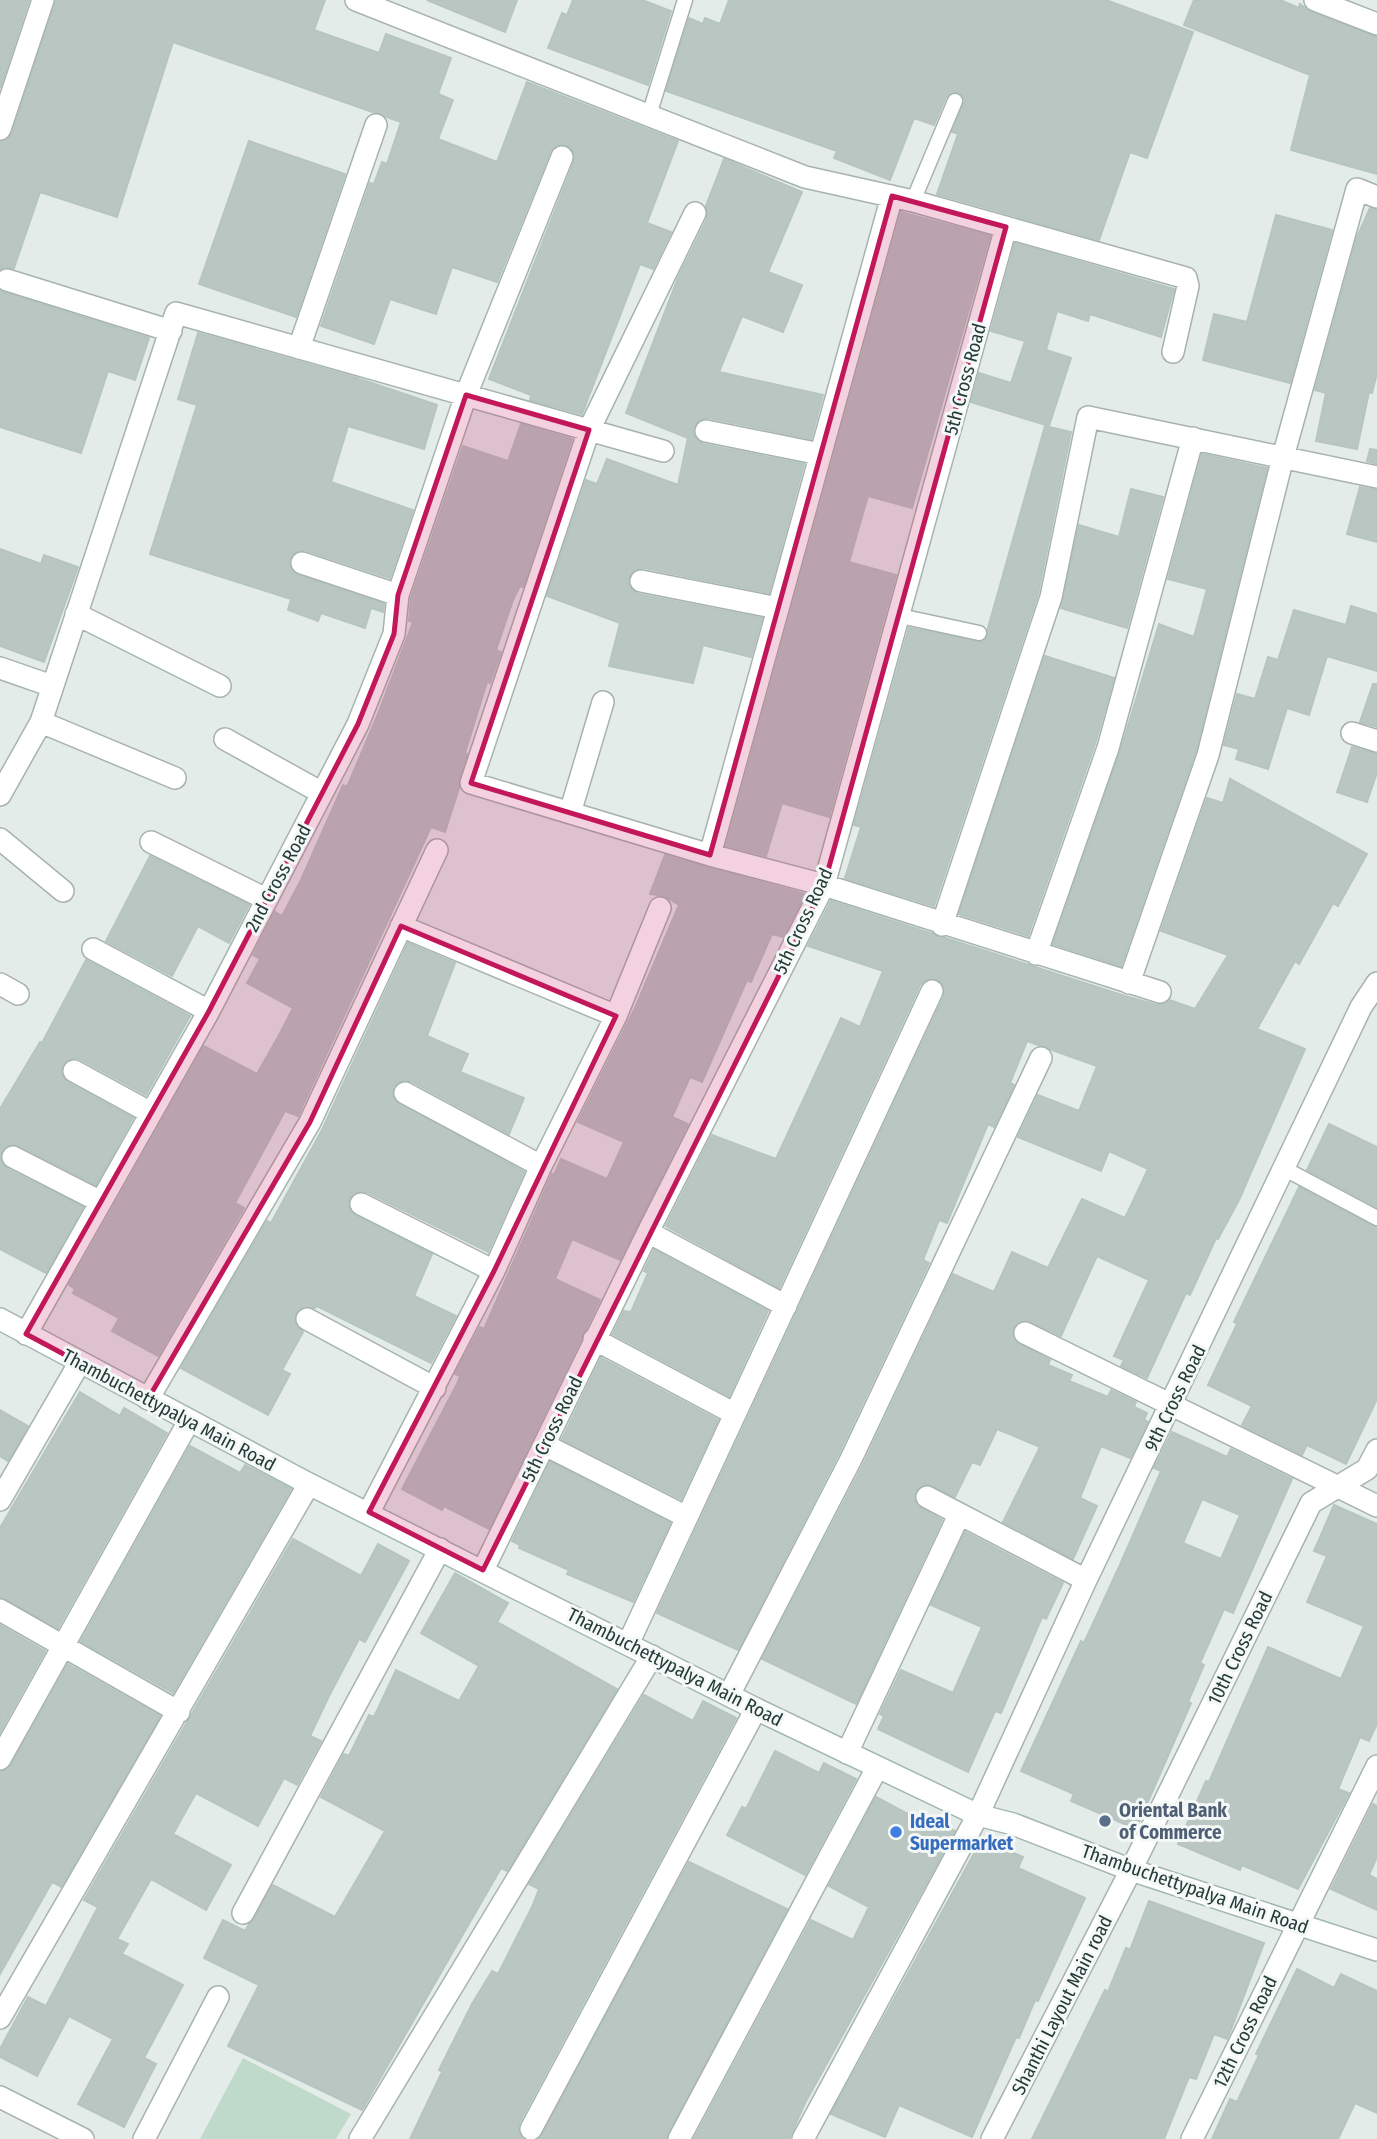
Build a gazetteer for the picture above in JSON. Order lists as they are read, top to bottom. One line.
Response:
{"streets":{"street":["5th Cross Road","2nd Cross Road","9th Cross Road","Thambuchettypalya Main Road","10th Cross Road","Shanthi Layout Main road","12th Cross Road"]},"crossings":[["5th Cross Road","Thambuchettypalya Main Road"],["2nd Cross Road","Thambuchettypalya Main Road"],["9th Cross Road","Thambuchettypalya Main Road"],["Thambuchettypalya Main Road","10th Cross Road"],["Thambuchettypalya Main Road","Shanthi Layout Main road"],["Thambuchettypalya Main Road","12th Cross Road"],["10th Cross Road","Shanthi Layout Main road"]],"places":["Oriental Bank of Commerce","Ideal Supermarket"]}
